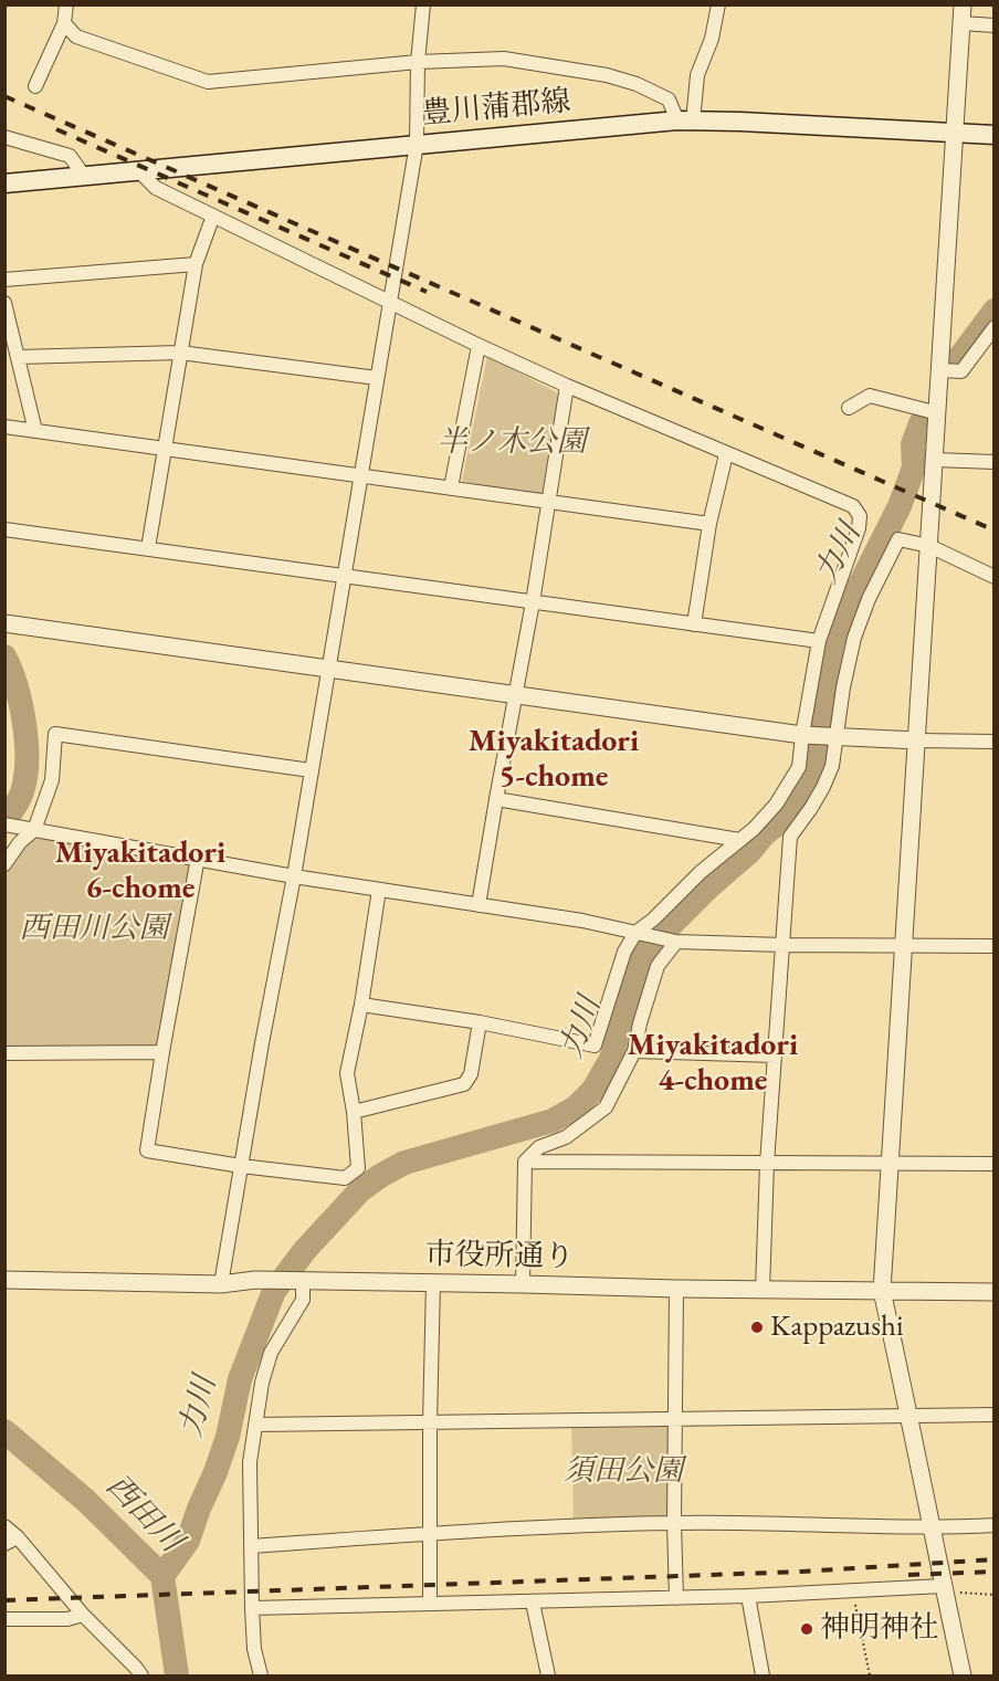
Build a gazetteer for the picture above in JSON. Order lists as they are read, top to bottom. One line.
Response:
{"streets":{"main road":["豊川蒲郡線"],"street":["市役所通り"]},"districts":["Miyakitadori 5-chome","Miyakitadori 6-chome","Miyakitadori 4-chome"],"water":["力川","西田川"],"parks":["半ノ木公園","西田川公園","須田公園"],"places":["Kappazushi","神明神社"]}
